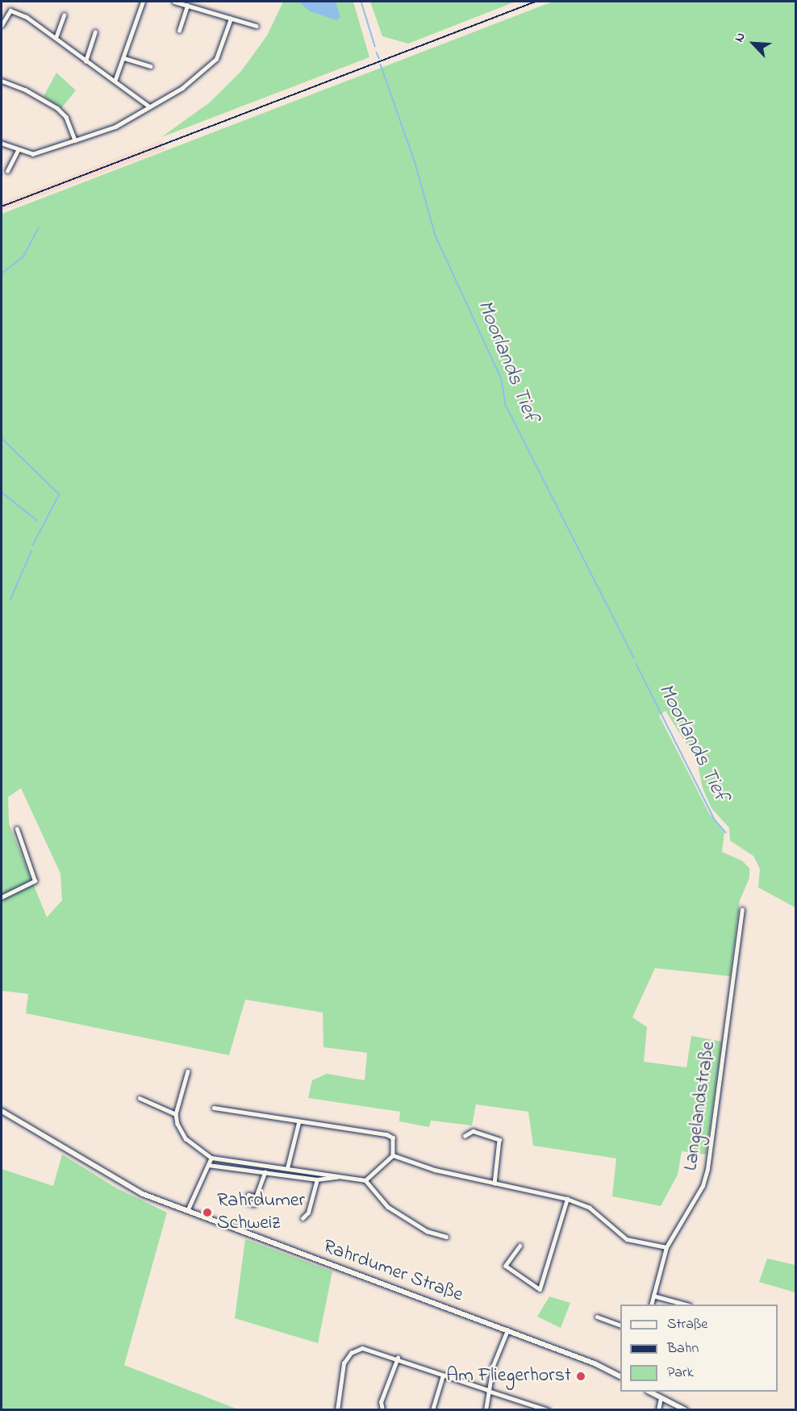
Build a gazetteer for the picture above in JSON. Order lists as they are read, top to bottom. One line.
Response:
{"streets":{"street":["Langelandstraße","Rahrdumer Straße"]},"water":["Moorlands Tief"],"places":["Rahrdumer Schweiz","Am Fliegerhorst"],"legend":["Straße","Bahn","Park"],"north":"top left"}
